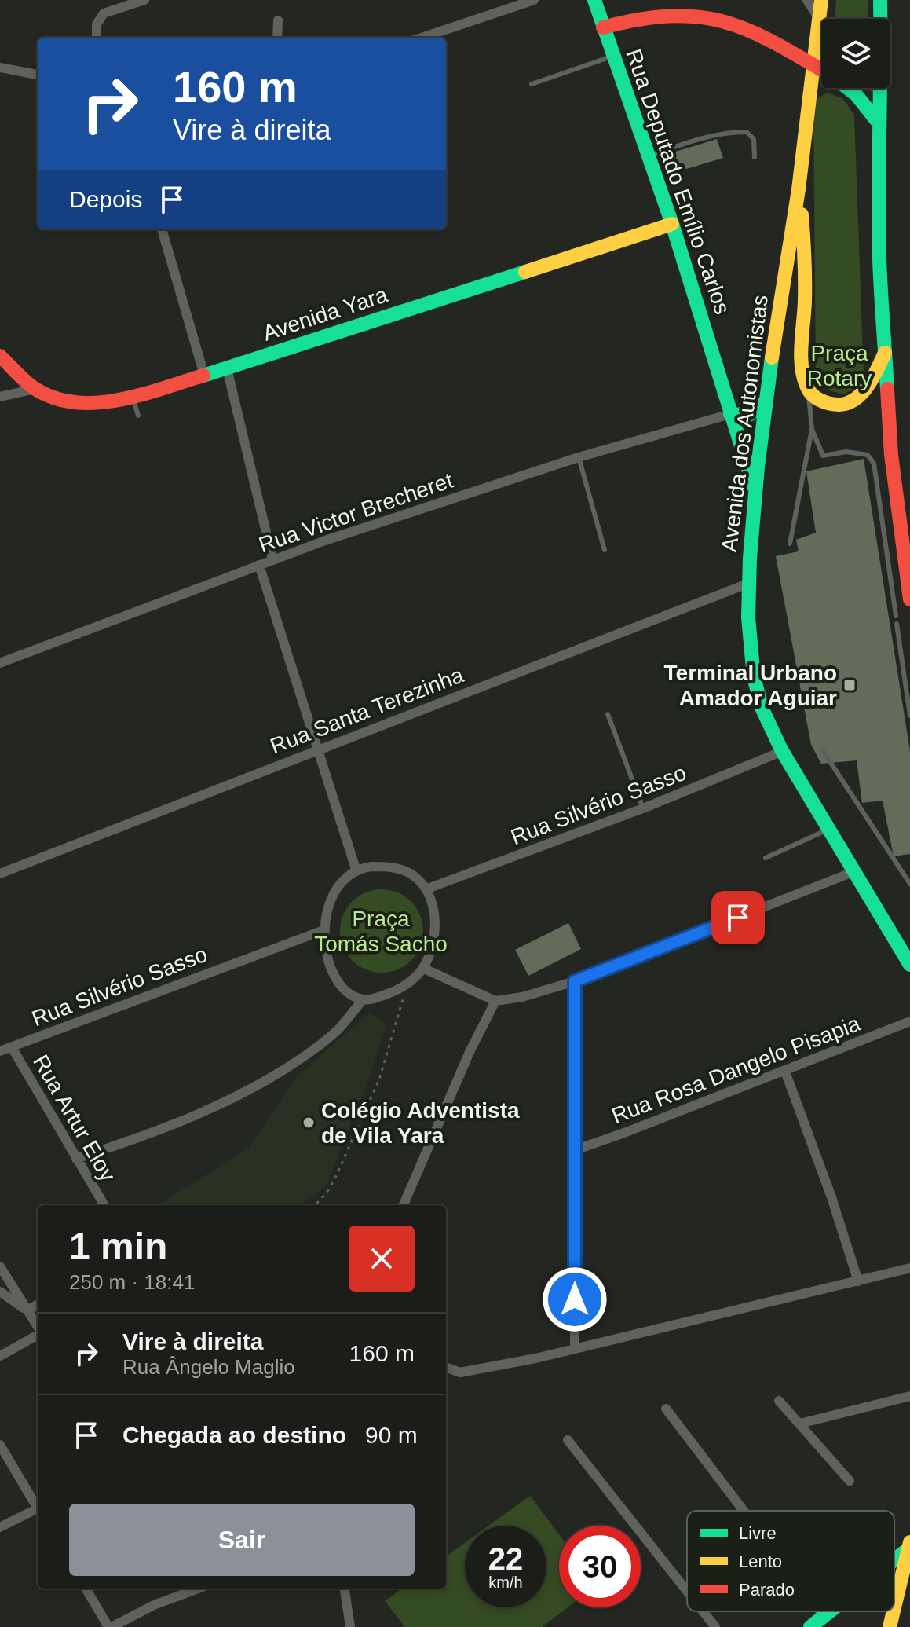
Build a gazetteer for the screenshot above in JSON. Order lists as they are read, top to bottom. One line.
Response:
{"streets":{"main road":["Rua Deputado Emílio Carlos","Avenida Yara","Avenida dos Autonomistas"],"street":["Rua Victor Brecheret","Rua Santa Terezinha","Rua Silvério Sasso","Rua Rosa Dangelo Pisapia","Rua Artur Eloy"]},"crossings":[["Rua Deputado Emílio Carlos","Avenida Yara"],["Rua Deputado Emílio Carlos","Avenida dos Autonomistas"],["Rua Deputado Emílio Carlos","Rua Victor Brecheret"],["Avenida dos Autonomistas","Rua Santa Terezinha"],["Avenida dos Autonomistas","Rua Silvério Sasso"],["Rua Silvério Sasso","Rua Artur Eloy"]],"parks":["Praça Rotary","Praça Tomás Sacho"],"places":{"transit":["Terminal Urbano Amador Aguiar"],"other":["Colégio Adventista de Vila Yara"]},"legend":["Livre","Lento","Parado"],"page":{"turn":["160 m","Vire à direita"],"then":"Depois","heading":["1 min","250 m · 18:41"],"list":[{"name":"Vire à direita","note":"Rua Ângelo Maglio","value":"160 m"},{"name":"Chegada ao destino","value":"90 m"}],"buttons":"Sair","speed":"22 km/h","limit":"30"}}
